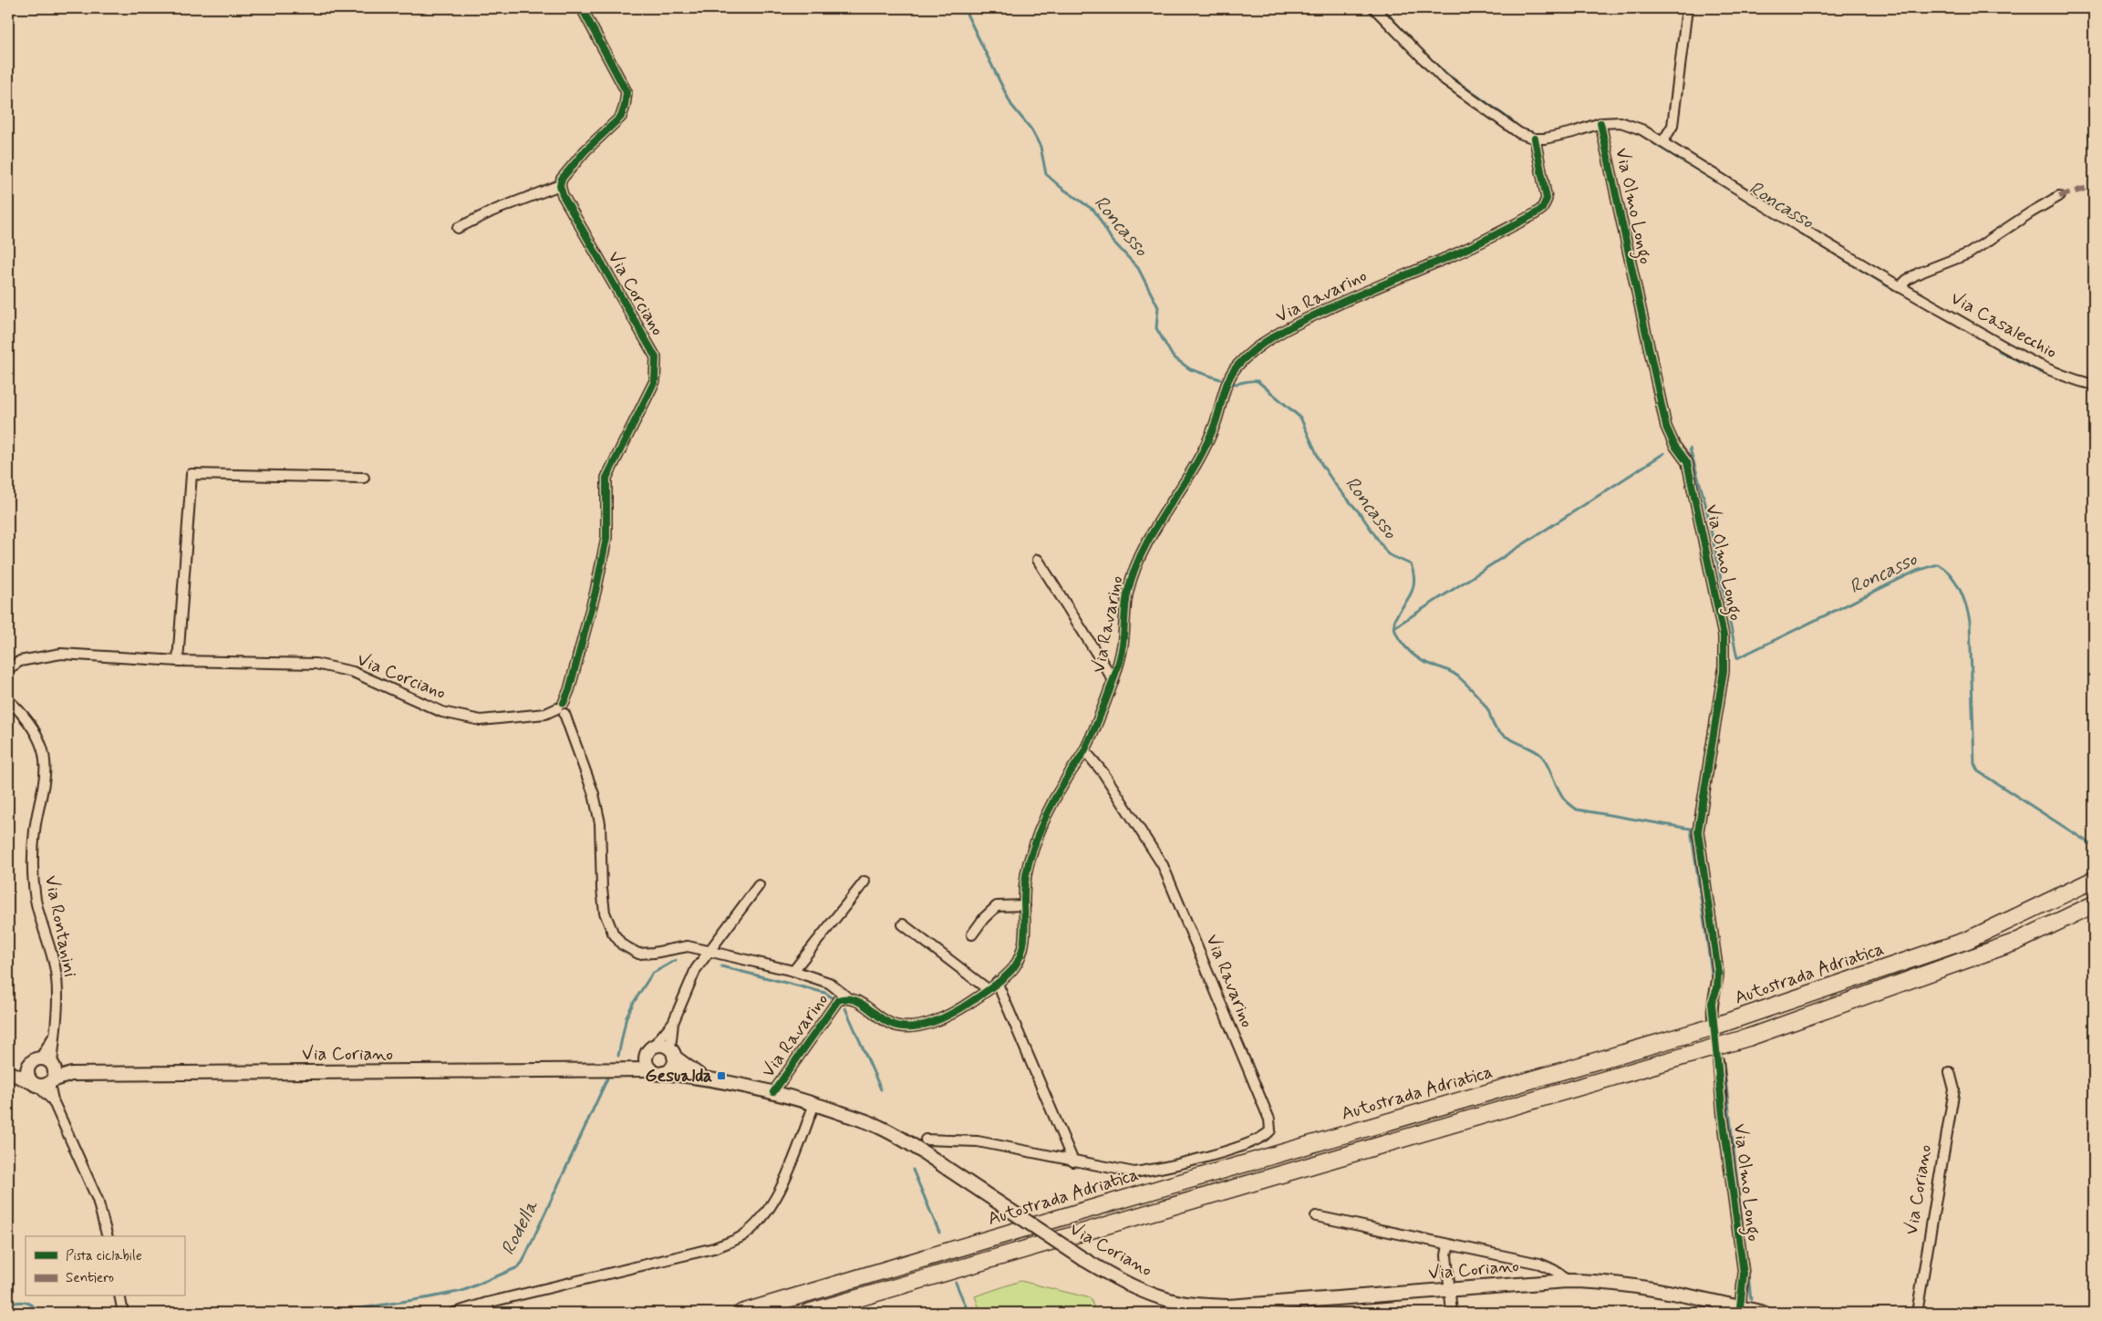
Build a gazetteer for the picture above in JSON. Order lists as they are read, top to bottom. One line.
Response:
{"streets":{"highway":["Autostrada Adriatica"],"main road":["Via Coriano"],"street":["Via Olmo Longo","Via Corciano","Via Ravarino","Via Casalecchio","Via Rontanini"]},"crossings":[["Via Olmo Longo","Via Casalecchio"],["Via Olmo Longo","Via Coriano"],["Via Ravarino","Via Casalecchio"],["Via Ravarino","Via Coriano"],["Via Rontanini","Via Coriano"]],"water":["Roncasso","Rodella"],"places":{"transit":["Gesualda"]},"legend":["Pista ciclabile","Sentiero"]}
